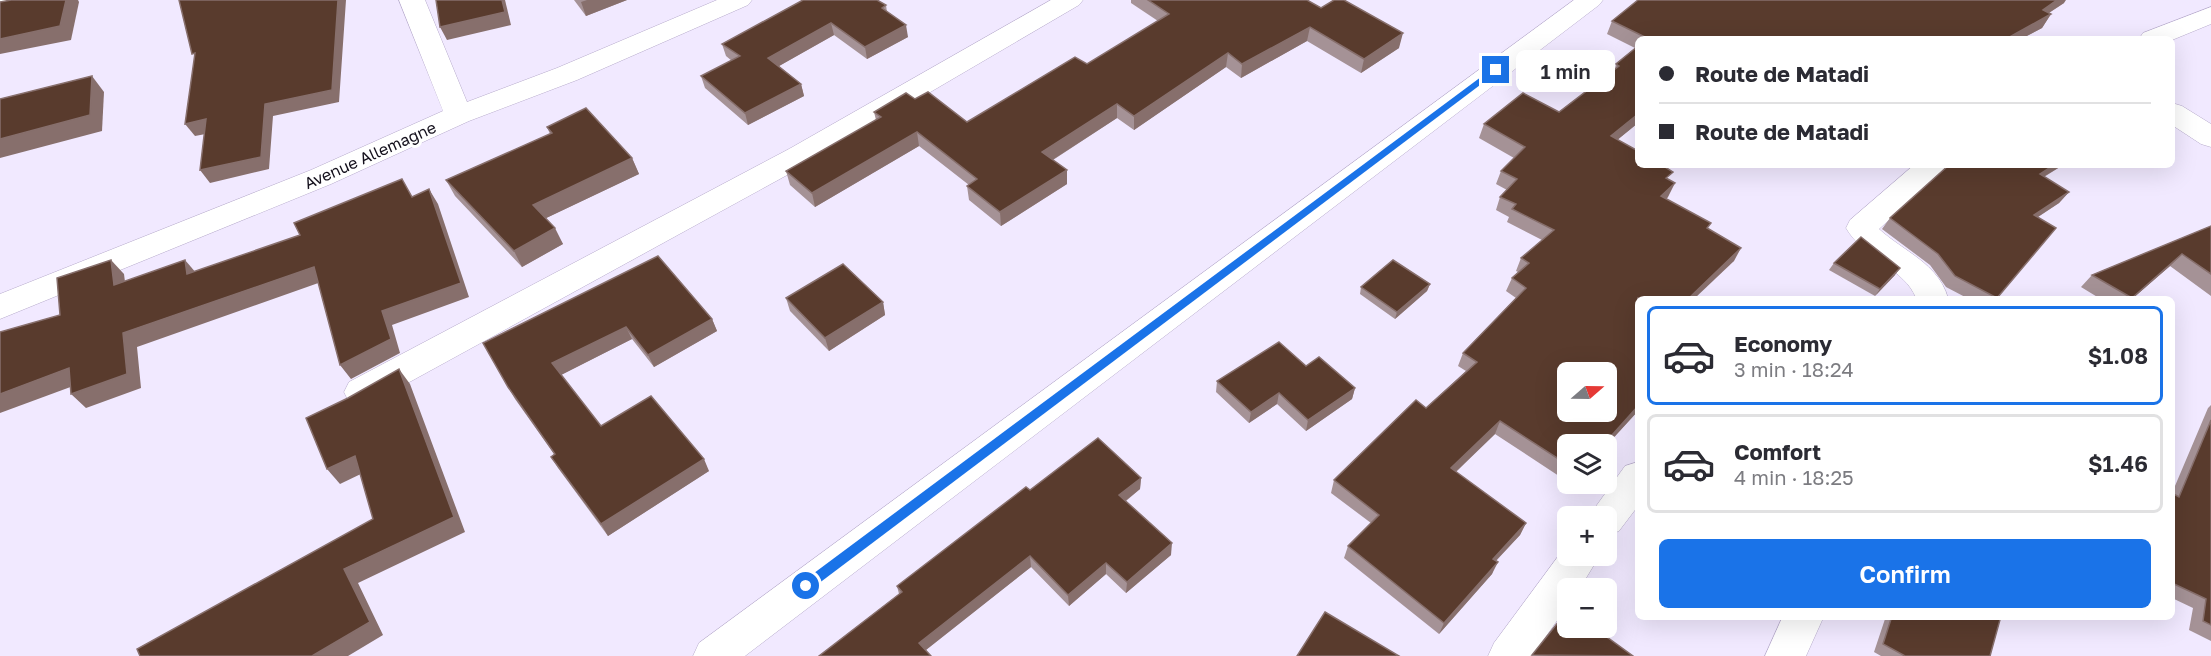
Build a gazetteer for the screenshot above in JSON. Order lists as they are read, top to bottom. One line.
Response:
{"streets":{"main road":["Avenue Allemagne"]},"north":"right","page":{"banner":["Route de Matadi","Route de Matadi"],"bubble":"1 min","list":[{"name":"Economy","note":"3 min · 18:24","value":"$1.08"},{"name":"Comfort","note":"4 min · 18:25","value":"$1.46"}],"map_buttons":["+","−"],"buttons":"Confirm"}}
